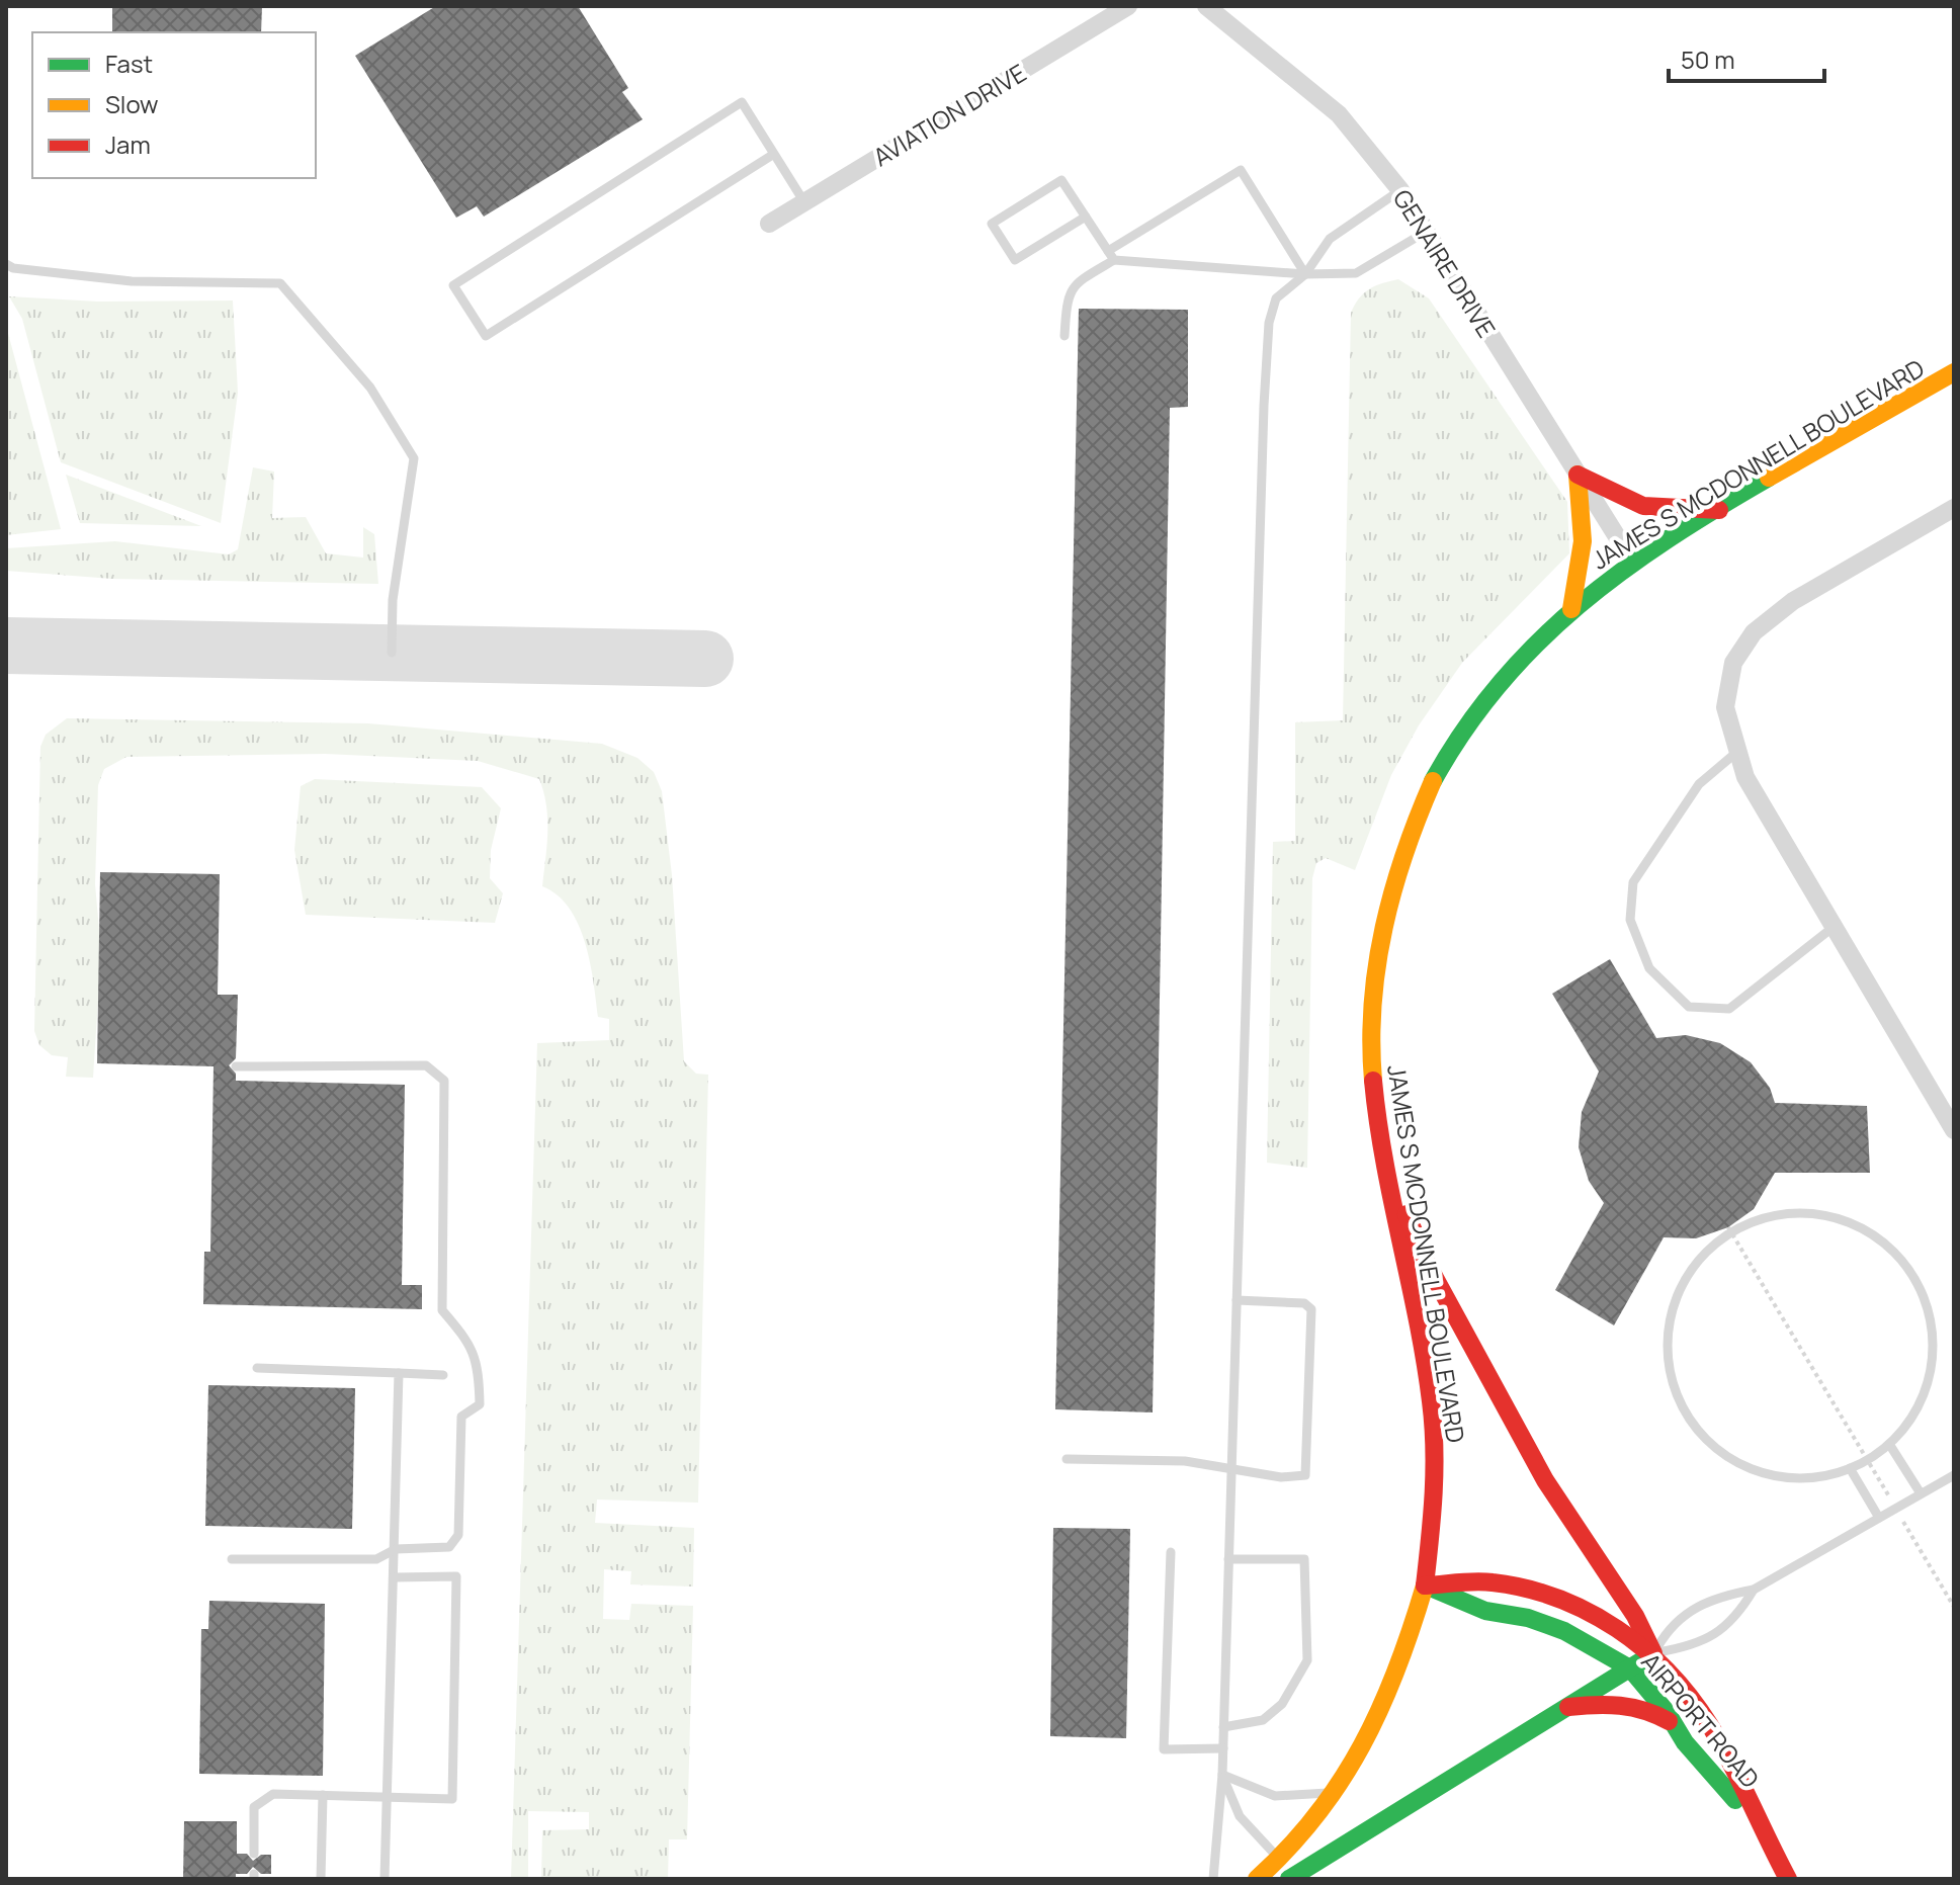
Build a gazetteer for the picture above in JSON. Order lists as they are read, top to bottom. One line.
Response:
{"streets":{"main road":["JAMES S MCDONNELL BOULEVARD","AIRPORT ROAD"],"street":["AVIATION DRIVE","GENAIRE DRIVE"]},"crossings":[["GENAIRE DRIVE","JAMES S MCDONNELL BOULEVARD"],["JAMES S MCDONNELL BOULEVARD","AIRPORT ROAD"]],"legend":["Fast","Slow","Jam"],"scale_bar":"50 m"}
